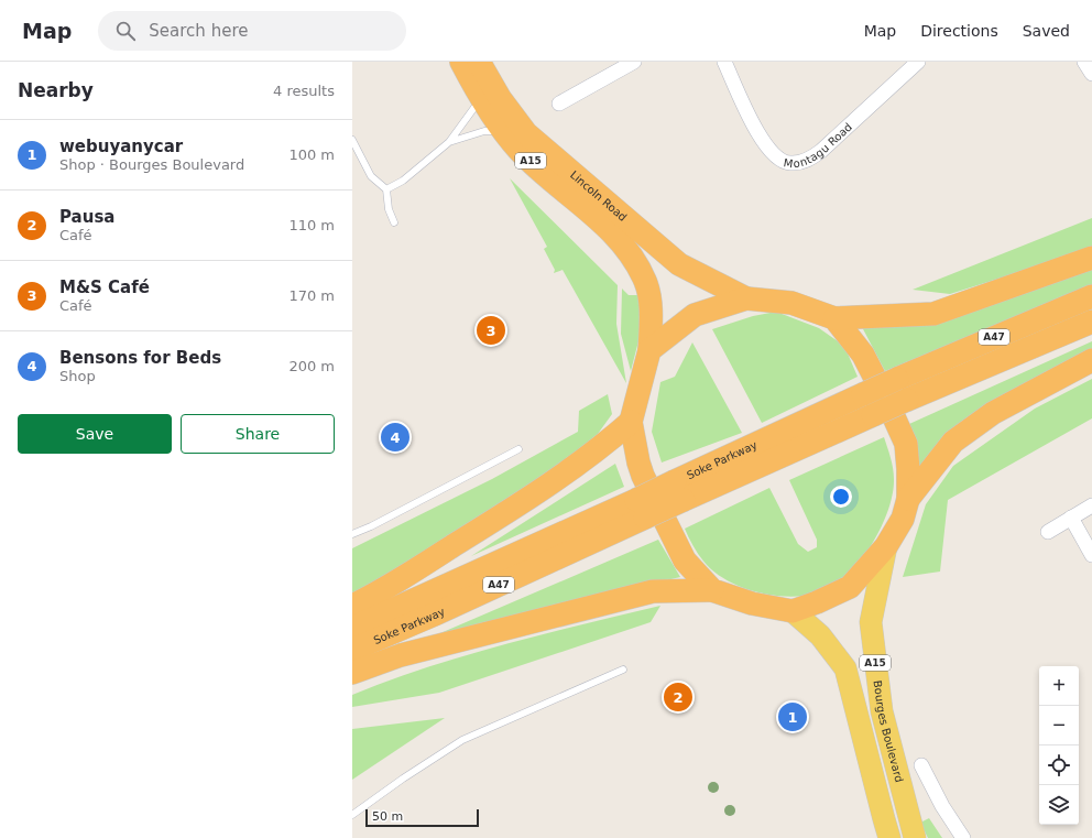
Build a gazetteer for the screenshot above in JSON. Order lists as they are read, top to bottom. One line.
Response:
{"streets":{"highway":["A15","Lincoln Road","A47","Soke Parkway"],"main road":["Bourges Boulevard"],"street":["Montagu Road"]},"scale_bar":"50 m","page":{"header":"Map","search":"Search here","nav":["Map","Directions","Saved"],"heading":["Nearby","4 results"],"list":[{"mark":"1","name":"webuyanycar","note":"Shop · Bourges Boulevard","value":"100 m"},{"mark":"2","name":"Pausa","note":"Café","value":"110 m"},{"mark":"3","name":"M&S Café","note":"Café","value":"170 m"},{"mark":"4","name":"Bensons for Beds","note":"Shop","value":"200 m"}],"pins":["3","4","2","1"],"buttons":["Save","Share"],"map_buttons":["+","−"],"scale":"50 m"}}
